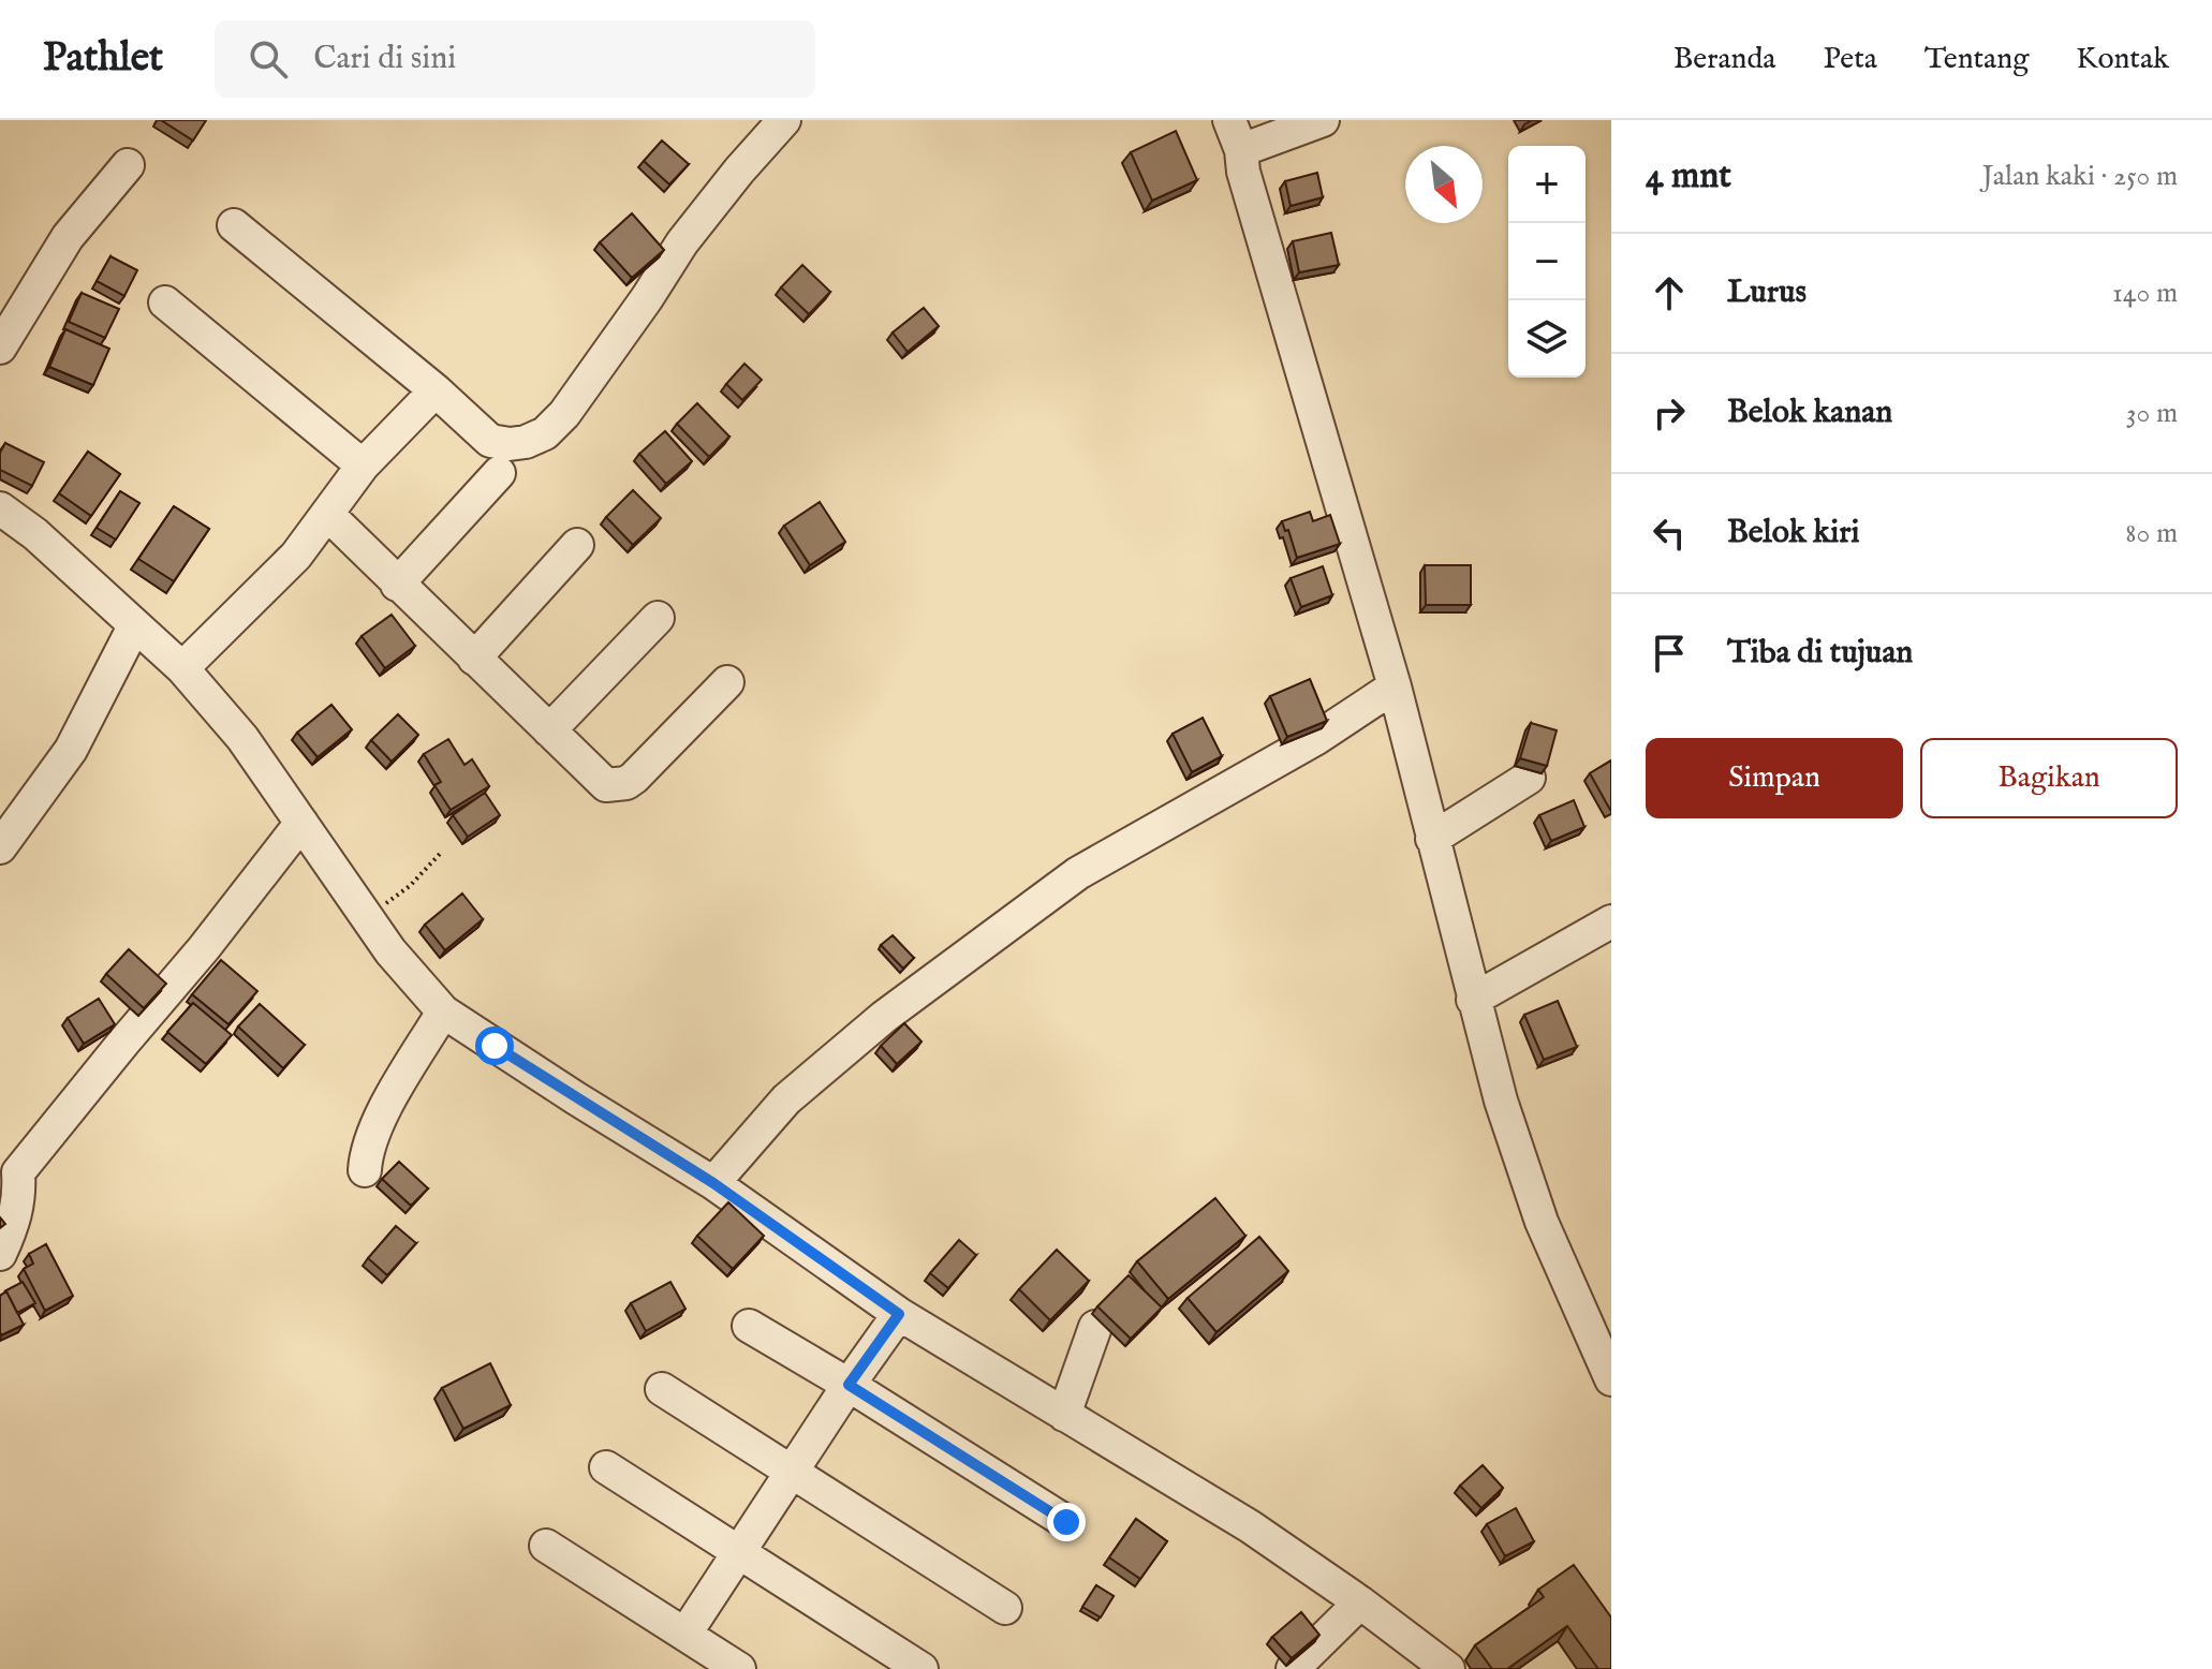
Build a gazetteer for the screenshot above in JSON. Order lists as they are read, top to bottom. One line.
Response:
{"north":"bottom right","page":{"header":"Pathlet","search":"Cari di sini","nav":["Beranda","Peta","Tentang","Kontak"],"heading":["4 mnt","Jalan kaki · 250 m"],"map_buttons":["+","−"],"list":[["Lurus","140 m"],["Belok kanan","30 m"],["Belok kiri","80 m"],"Tiba di tujuan"],"buttons":["Simpan","Bagikan"]}}
